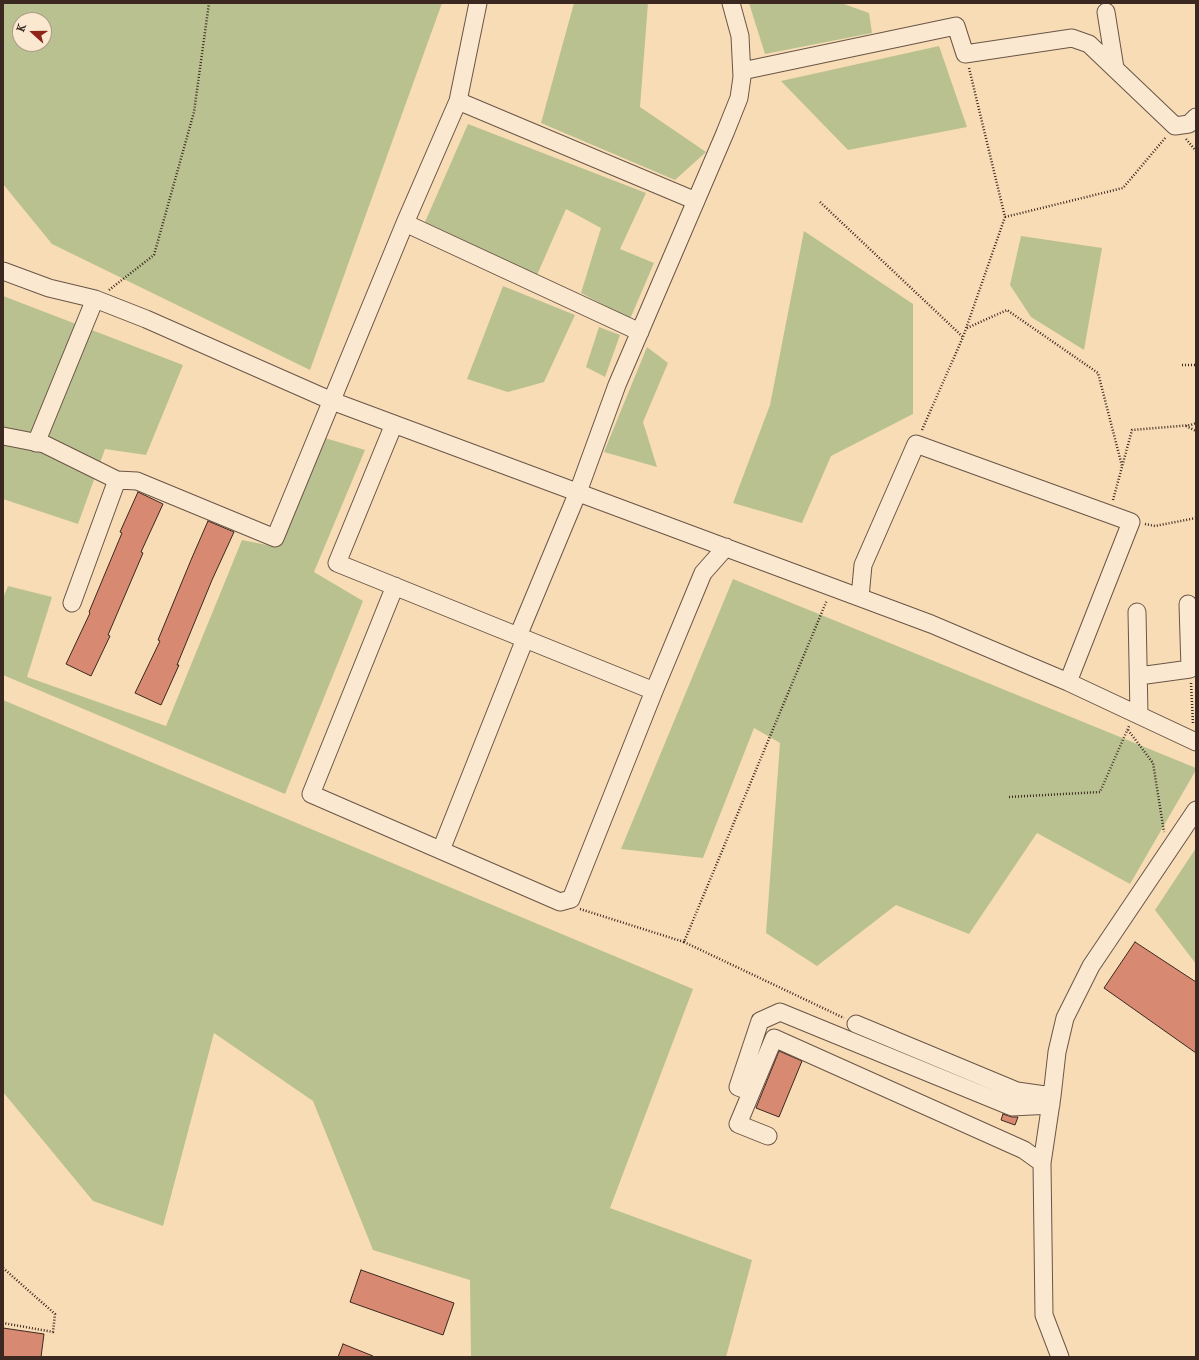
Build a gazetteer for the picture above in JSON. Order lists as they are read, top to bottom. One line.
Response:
{"north":"left"}
